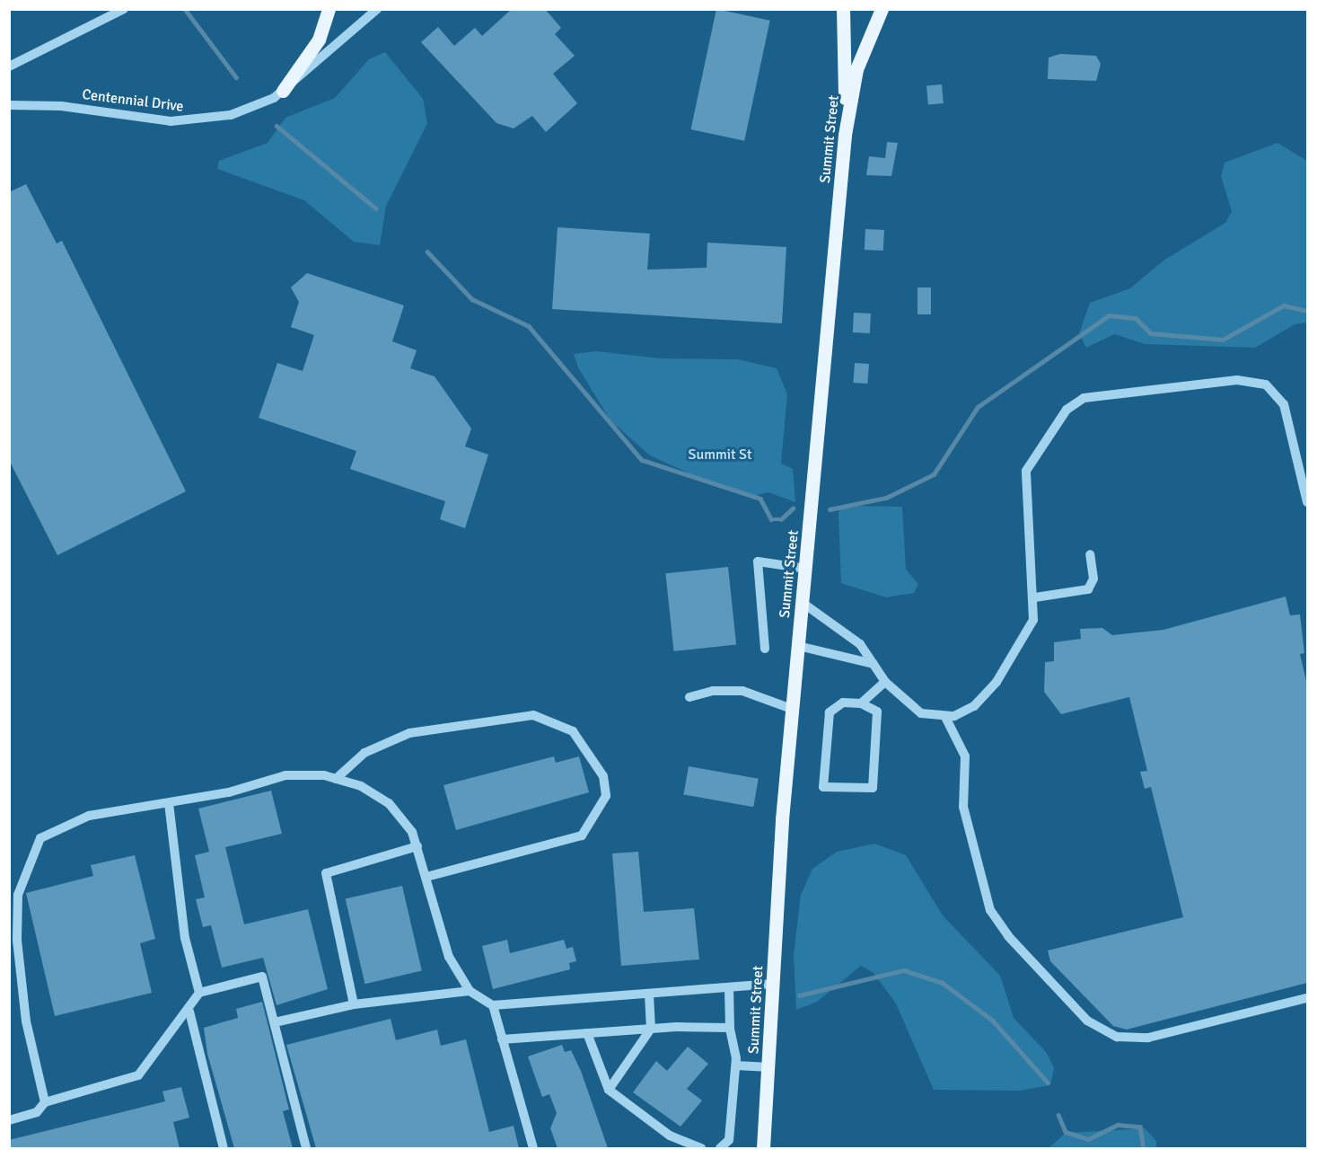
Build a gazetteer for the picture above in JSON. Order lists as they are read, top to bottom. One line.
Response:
{"streets":{"main road":["Summit Street"],"street":["Centennial Drive"]},"parks":["Summit St"]}
